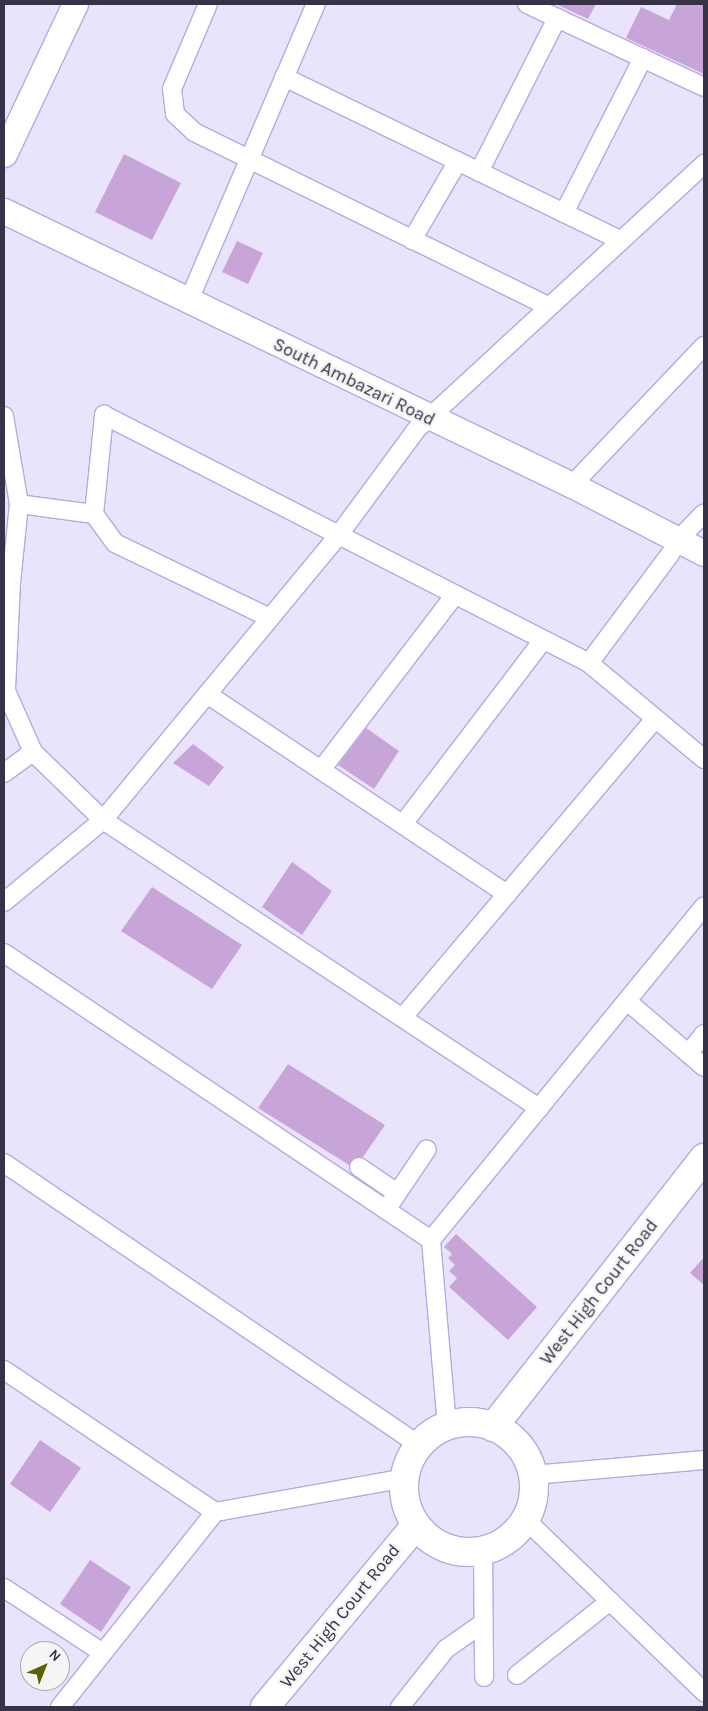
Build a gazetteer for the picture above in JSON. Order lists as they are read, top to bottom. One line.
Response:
{"streets":{"main road":["South Ambazari Road","West High Court Road"]},"north":"top right"}
